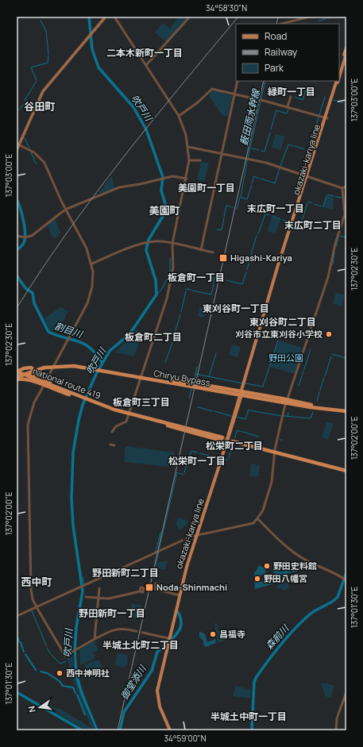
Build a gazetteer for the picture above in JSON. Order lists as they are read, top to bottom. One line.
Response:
{"streets":{"highway":["Chiryu Bypass","national route 419"],"main road":["okazaki-kariya line"]},"crossings":[["Chiryu Bypass","national route 419"]],"districts":["二本木新町一丁目","緑町一丁目","谷田町","美園町一丁目","末広町一丁目","美園町","末広町二丁目","板倉町一丁目","東刈谷町一丁目","東刈谷町二丁目","板倉町二丁目","板倉町三丁目","松栄町二丁目","松栄町一丁目","野田新町二丁目","西中町","野田新町一丁目","半城土北町二丁目","半城土中町一丁目"],"water":["吹戸川","薮田雨水幹線","割目川","森前川","御堂添川"],"parks":["野田公園"],"places":{"transit":["Higashi-Kariya","Noda-Shinmachi"],"other":["刈谷市立東刈谷小学校","野田史料館","野田八幡宮","昌福寺","西中神明社"]},"legend":["Road","Railway","Park"],"north":"left","coordinates":["34°58'30\"N","137°03'00\"E","137°02'30\"E","137°02'00\"E","137°01'30\"E","34°59'00\"N"]}
